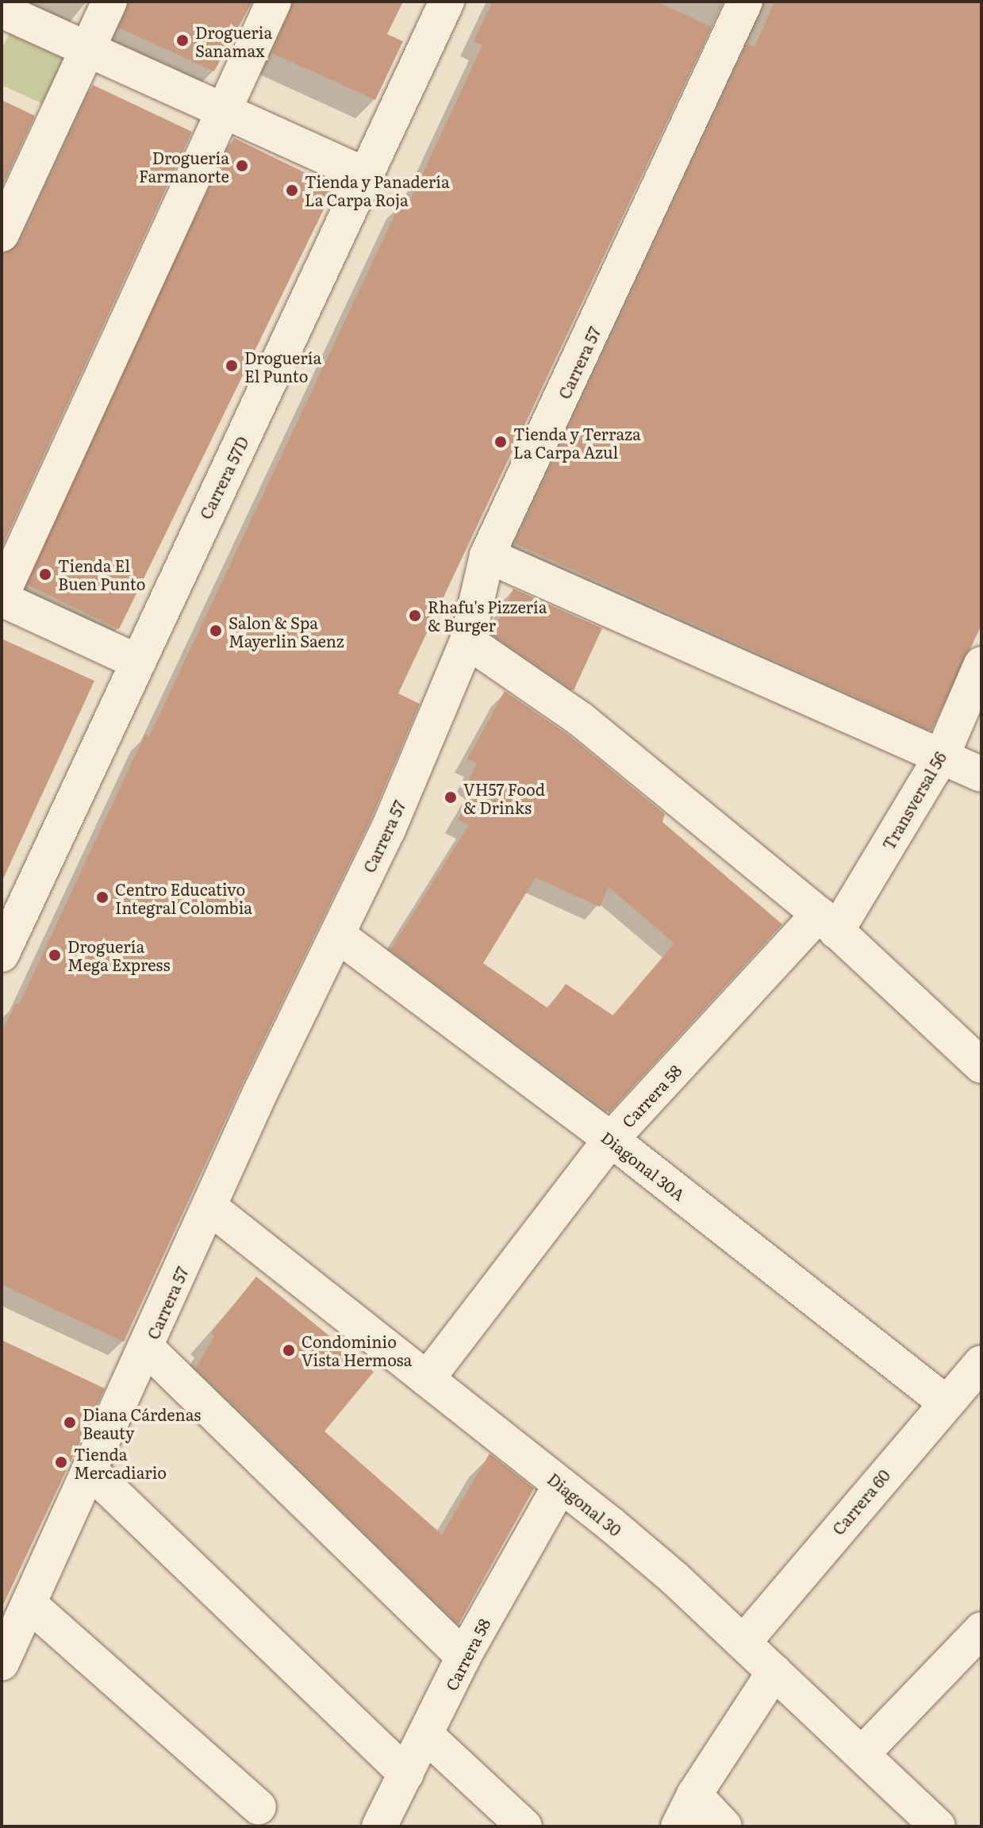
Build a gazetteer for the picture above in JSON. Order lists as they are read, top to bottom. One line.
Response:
{"streets":{"street":["Carrera 57","Carrera 57D","Transversal 56","Carrera 58","Diagonal 30A","Carrera 60","Diagonal 30"]},"crossings":[["Carrera 57","Diagonal 30A"],["Carrera 57","Diagonal 30"],["Transversal 56","Carrera 58"],["Carrera 58","Diagonal 30A"],["Carrera 58","Diagonal 30"],["Diagonal 30A","Carrera 60"],["Carrera 60","Diagonal 30"]],"places":["Drogueria Sanamax","Droguería Farmanorte","Tienda y Panadería La Carpa Roja","Droguería El Punto","Tienda y Terraza La Carpa Azul","Tienda El Buen Punto","Rhafu's Pizzería & Burger","Salon & Spa Mayerlin Saenz","VH57 Food & Drinks","Centro Educativo Integral Colombia","Droguería Mega Express","Condominio Vista Hermosa","Diana Cárdenas Beauty","Tienda Mercadiario"]}
